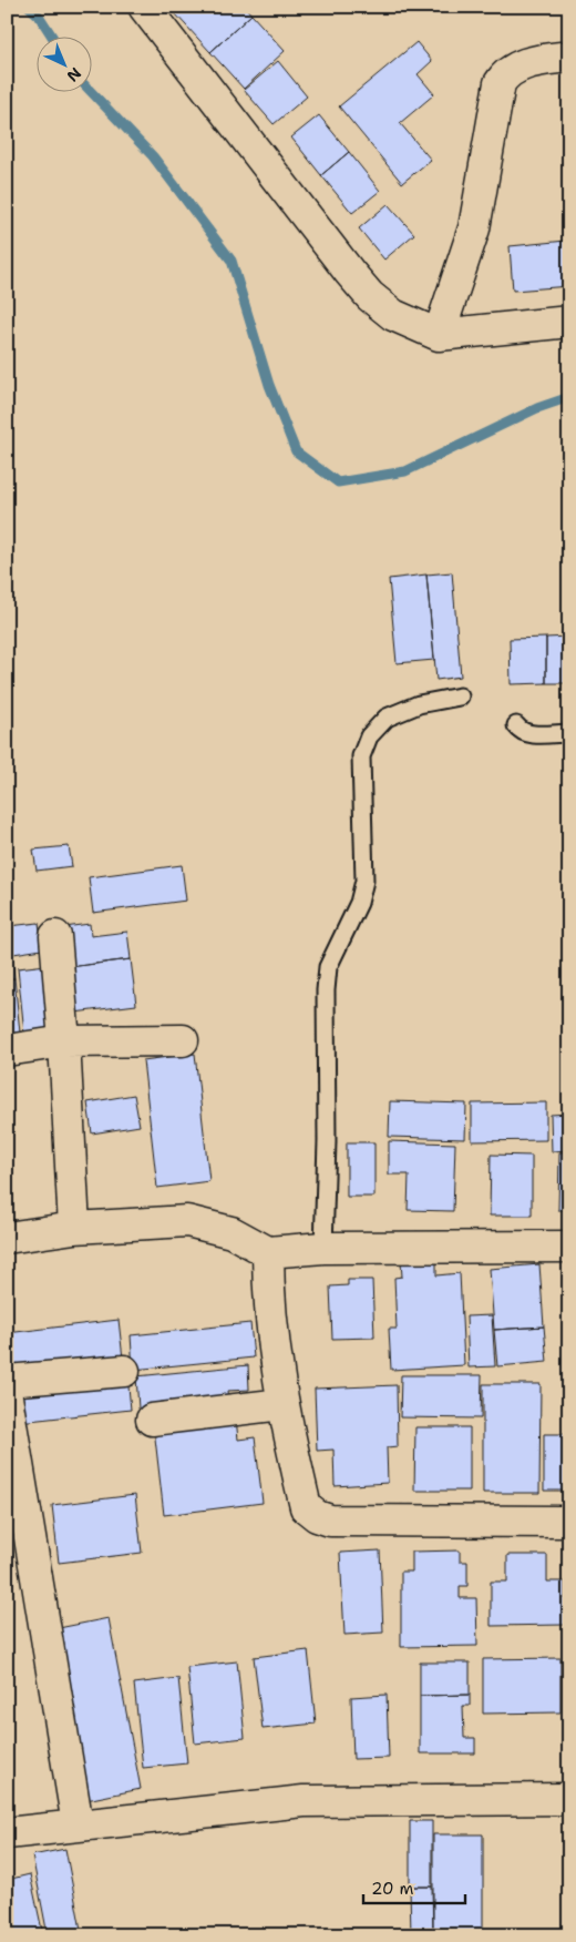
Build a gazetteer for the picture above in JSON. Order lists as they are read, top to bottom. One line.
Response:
{"scale_bar":"20 m","north":"bottom right"}
